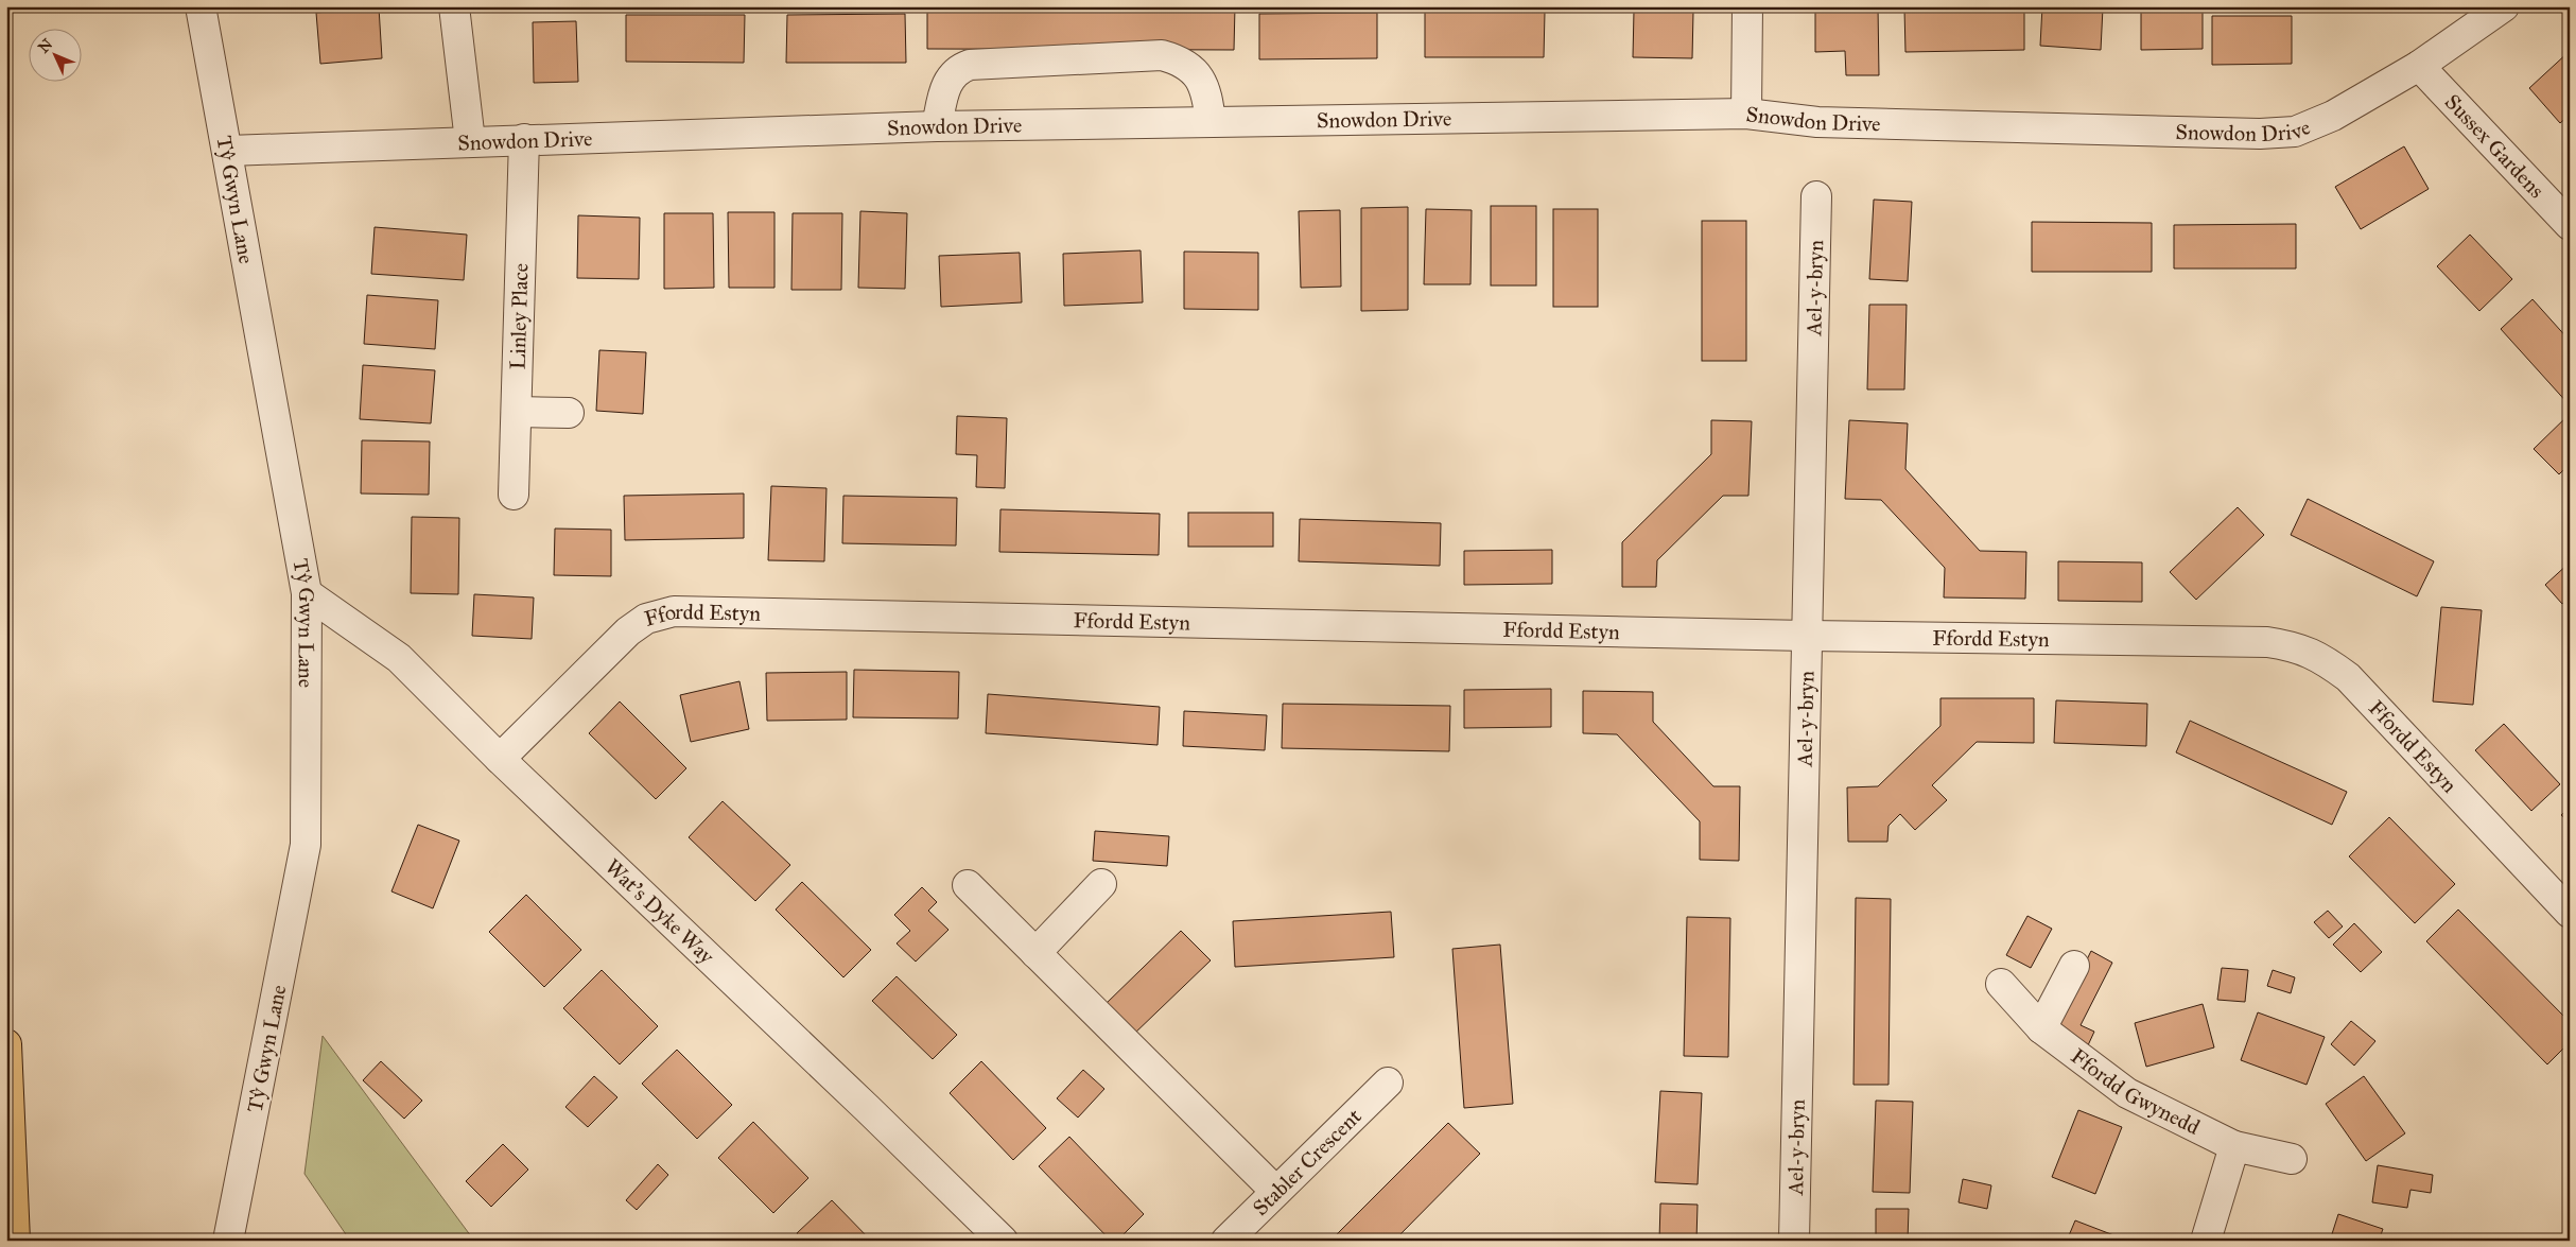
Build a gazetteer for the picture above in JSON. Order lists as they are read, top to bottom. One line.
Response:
{"streets":{"street":["Snowdon Drive","Sussex Gardens","Tŷ Gwyn Lane","Ael-y-bryn","Linley Place","Ffordd Estyn","Wat's Dyke Way","Ffordd Gwynedd","Stabler Crescent"]},"crossings":[["Snowdon Drive","Sussex Gardens"],["Snowdon Drive","Tŷ Gwyn Lane"],["Snowdon Drive","Linley Place"],["Tŷ Gwyn Lane","Wat's Dyke Way"],["Ael-y-bryn","Ffordd Estyn"],["Ffordd Estyn","Wat's Dyke Way"]],"north":"top left"}
